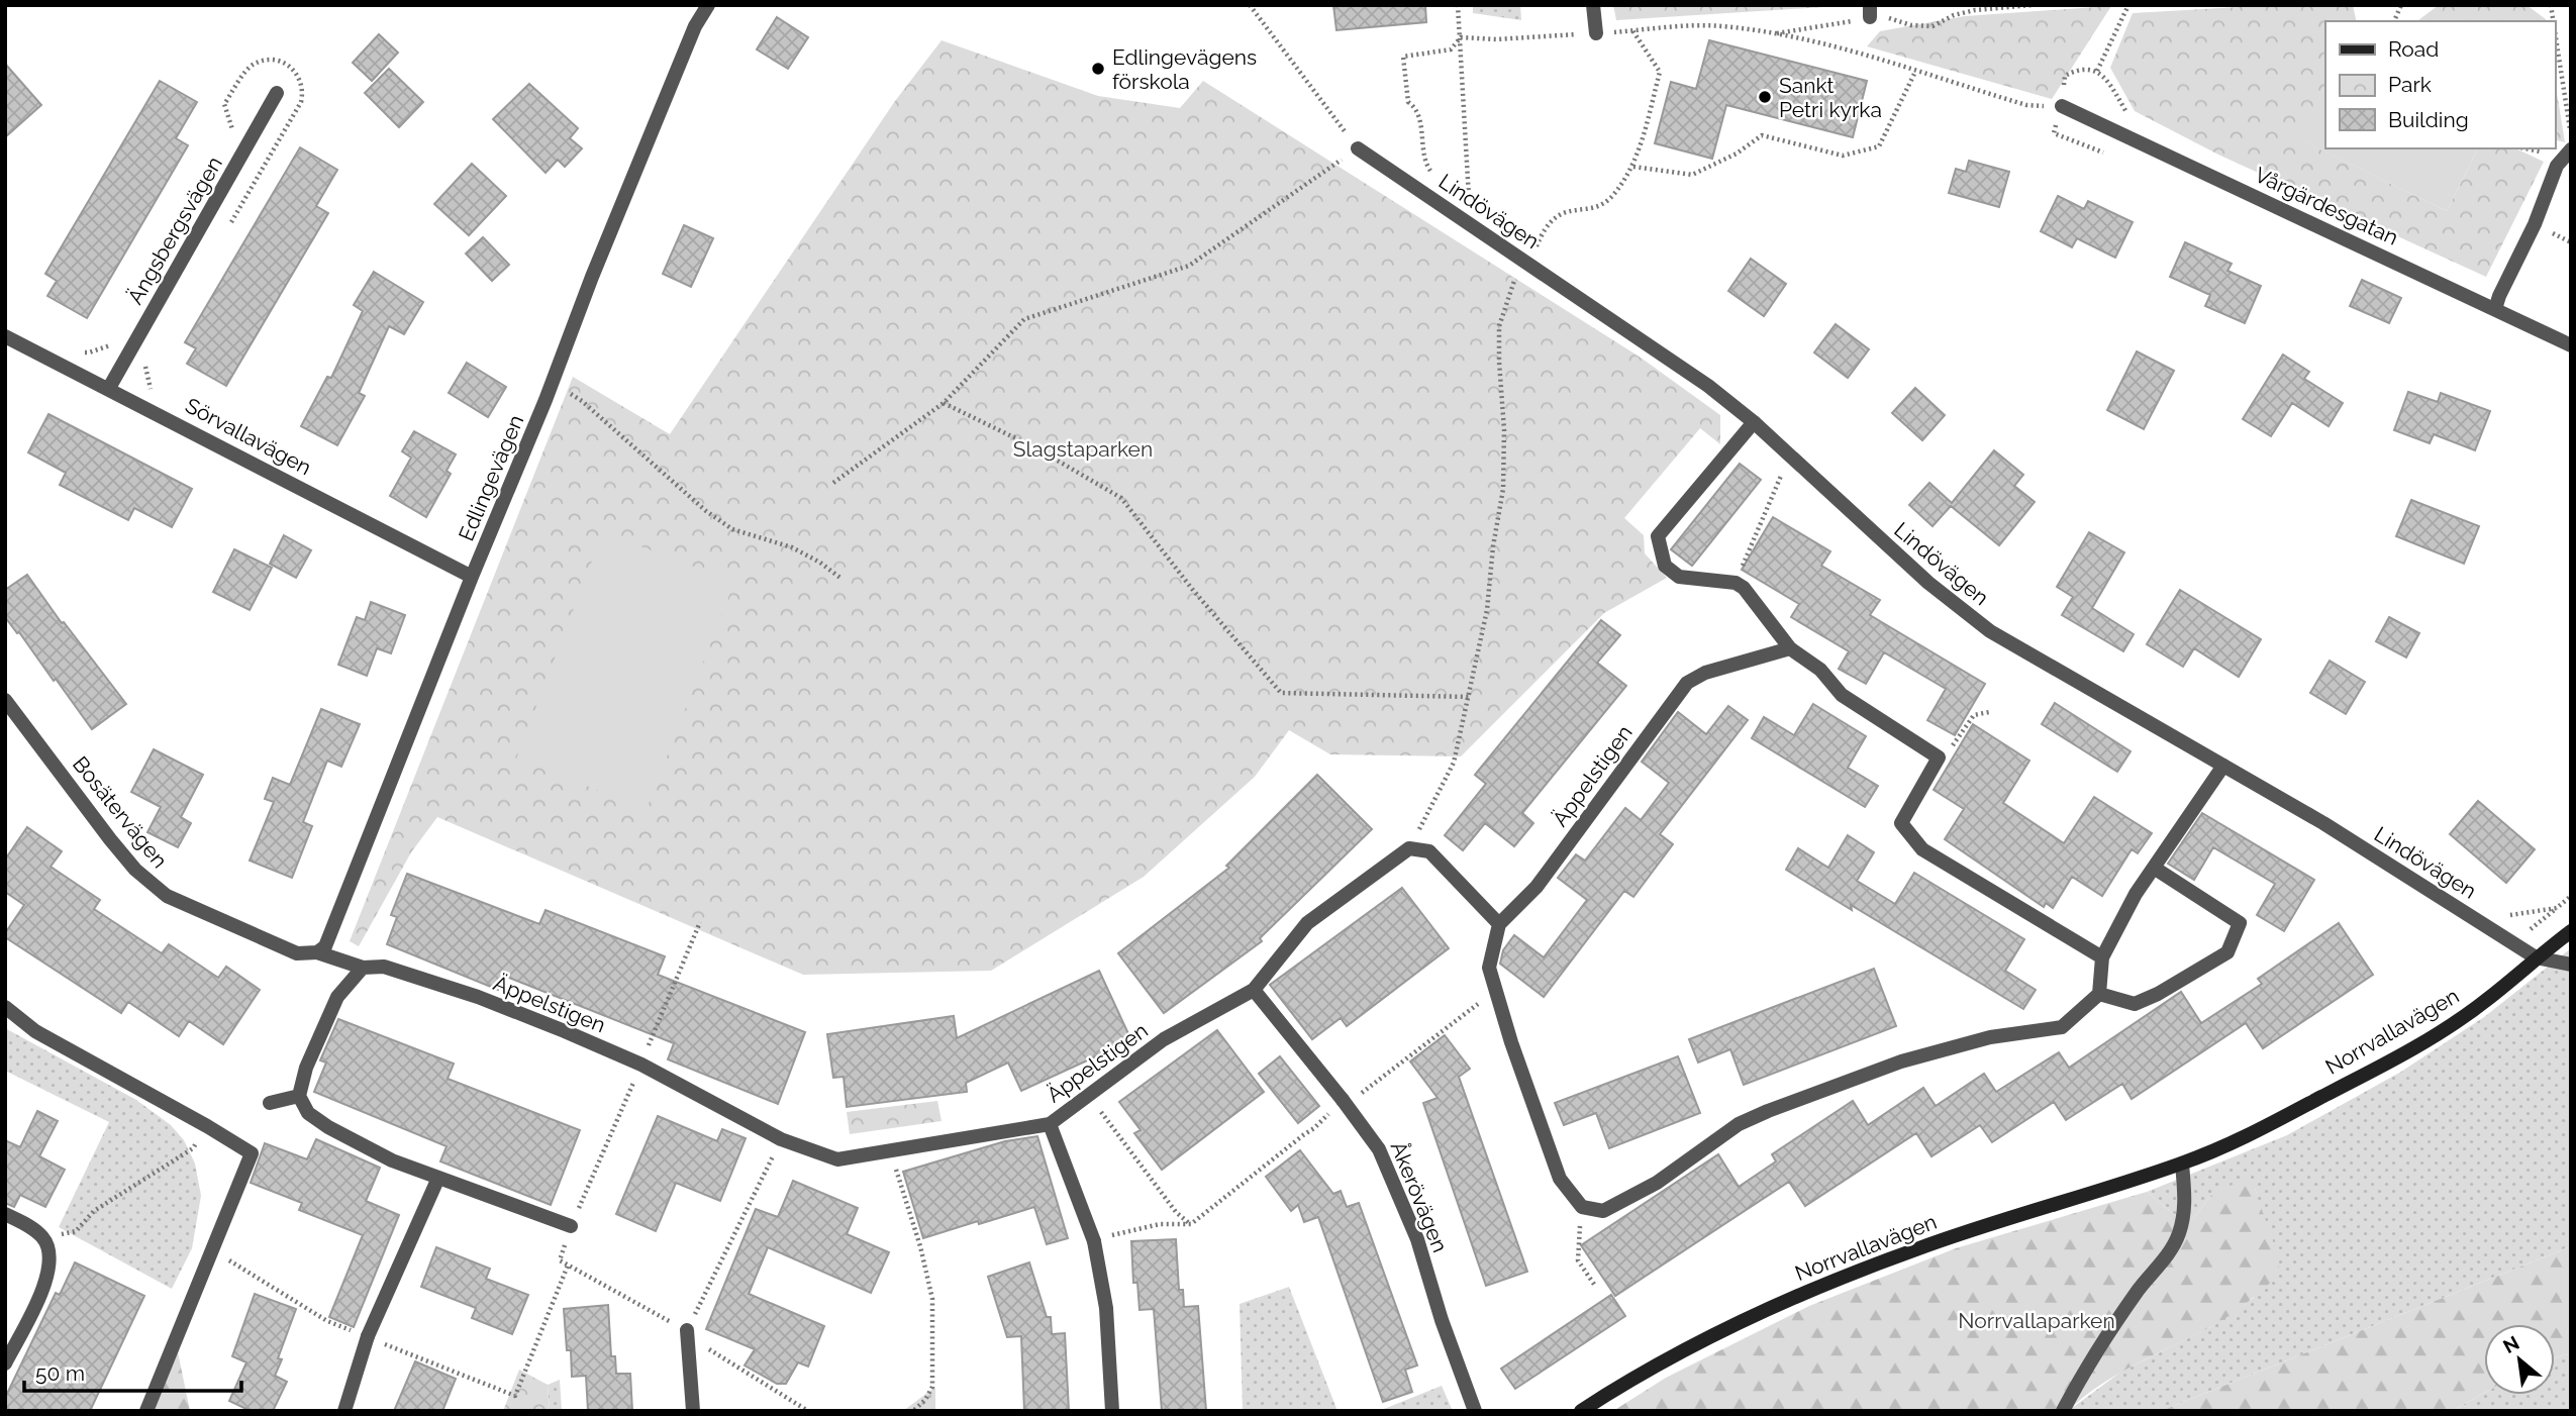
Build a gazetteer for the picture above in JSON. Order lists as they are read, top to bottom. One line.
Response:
{"streets":{"street":["Vårgärdesgatan","Lindövägen","Ängsbergsvägen","Sörvallavägen","Edlingevägen","Äppelstigen","Bosätervägen","Norrvallavägen","Åkerövägen"]},"crossings":[["Lindövägen","Norrvallavägen"],["Ängsbergsvägen","Sörvallavägen"],["Sörvallavägen","Edlingevägen"],["Edlingevägen","Äppelstigen"],["Edlingevägen","Bosätervägen"],["Äppelstigen","Bosätervägen"],["Äppelstigen","Åkerövägen"]],"parks":["Slagstaparken","Norrvallaparken"],"places":["Edlingevägens förskola","Sankt Petri kyrka"],"legend":["Road","Park","Building"],"scale_bar":"50 m","north":"top left"}
